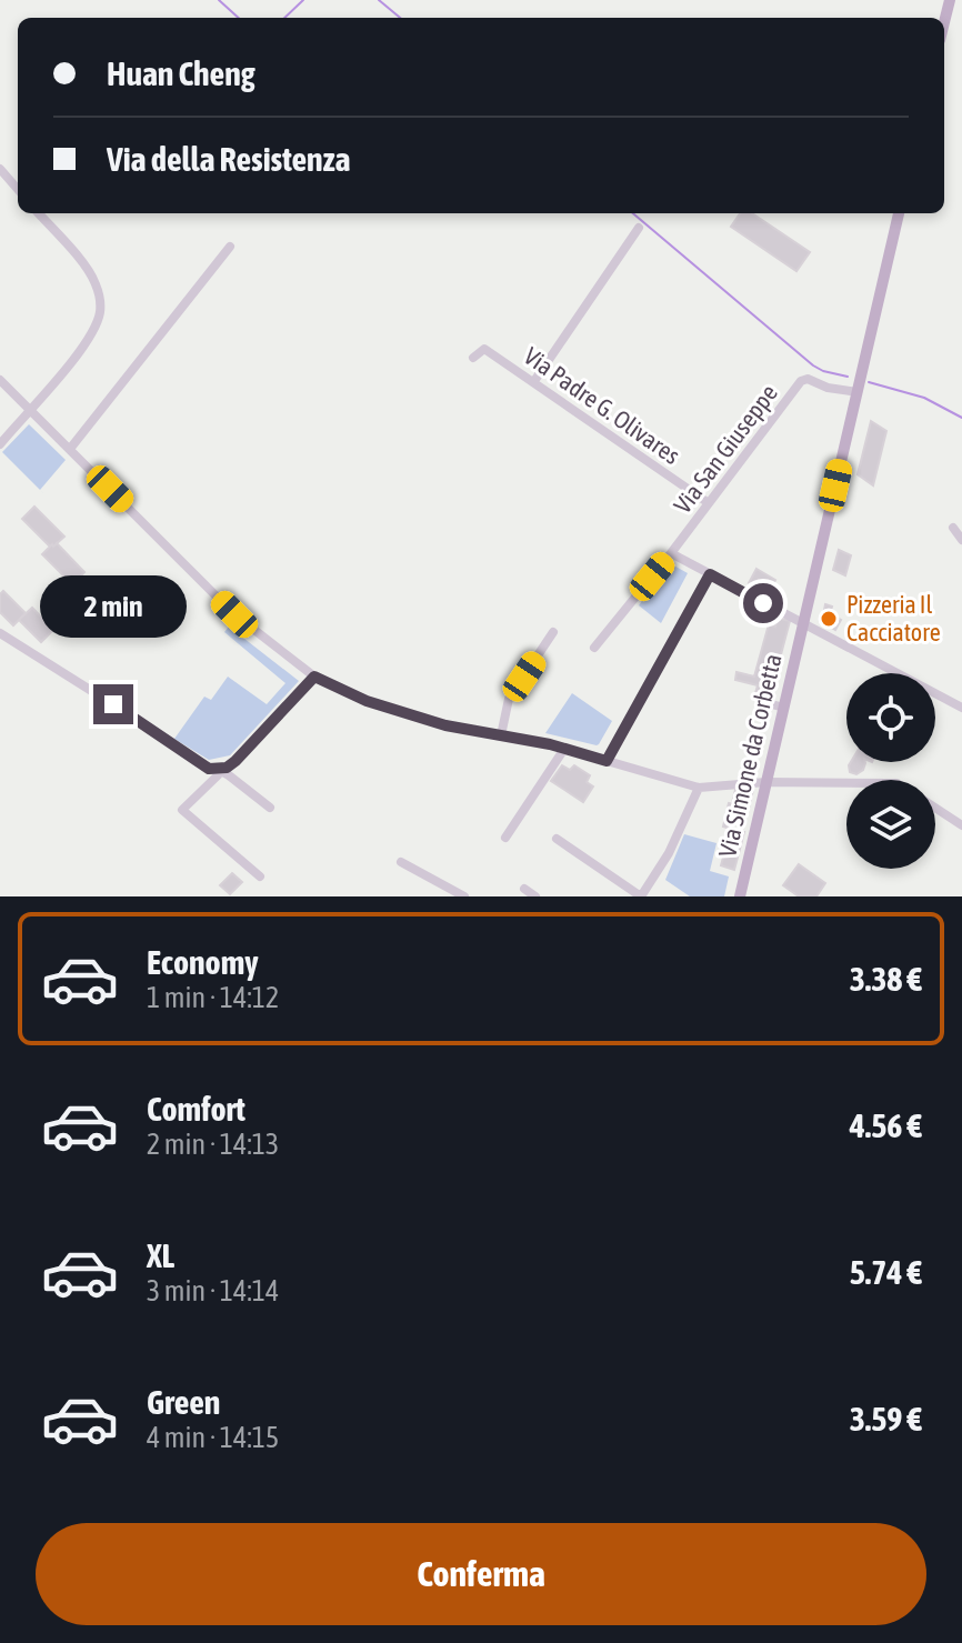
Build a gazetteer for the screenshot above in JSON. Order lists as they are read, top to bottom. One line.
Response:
{"streets":{"main road":["Via Simone da Corbetta"],"street":["Via Padre G. Olivares","Via San Giuseppe"]},"crossings":[["Via Padre G. Olivares","Via San Giuseppe"],["Via San Giuseppe","Via Simone da Corbetta"]],"places":["Pizzeria Il Cacciatore"],"page":{"banner":["Huan Cheng","Via della Resistenza"],"bubble":"2 min","list":[{"name":"Economy","note":"1 min · 14:12","value":"3.38 €"},{"name":"Comfort","note":"2 min · 14:13","value":"4.56 €"},{"name":"XL","note":"3 min · 14:14","value":"5.74 €"},{"name":"Green","note":"4 min · 14:15","value":"3.59 €"}],"buttons":"Conferma"}}
